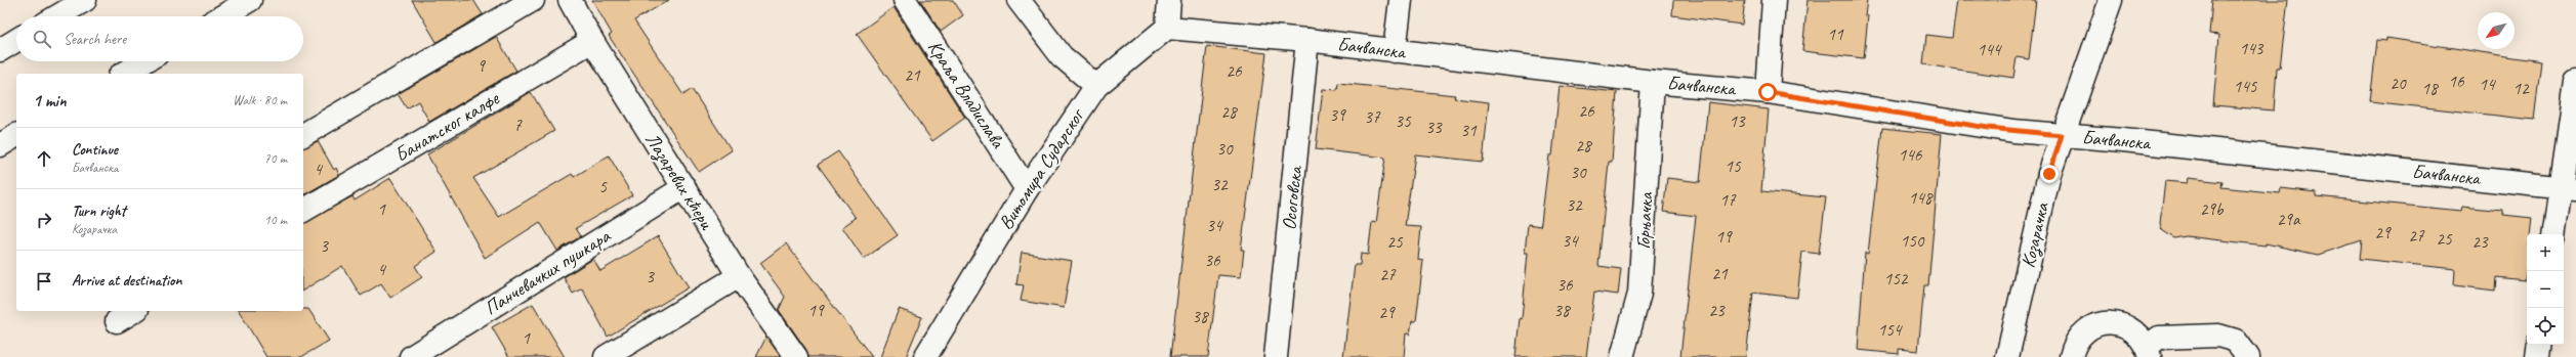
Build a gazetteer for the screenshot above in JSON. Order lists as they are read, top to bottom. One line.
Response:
{"streets":{"street":["Бачванска","Краља Владислава","Банатског калфе","Витомира Сударског","Лазаревих кћери","Осоговска","Горњачка","Козарачка","Панчевачких пушкара"]},"crossings":[["Бачванска","Витомира Сударског"],["Бачванска","Осоговска"],["Бачванска","Горњачка"],["Бачванска","Козарачка"],["Краља Владислава","Витомира Сударског"],["Банатског калфе","Лазаревих кћери"],["Лазаревих кћери","Панчевачких пушкара"]],"house_numbers":["11","143","144","9","26","21","16","20","14","145","18","12","26","28","39","37","35","13","7","33","31","28","30","146","15","4","30","32","5","148","17","32","1","29b","29a","34","29","27","19","25","34","150","25","23","3","36","4","21","27","3","152","36","19","38","23","29","38","154","1"],"north":"bottom left","page":{"search":"Search here","heading":["1 min","Walk · 80 m"],"list":[["Continue","Бачванска","70 m"],["Turn right","Козарачка","10 m"],"Arrive at destination"],"map_buttons":["+","−"]}}
